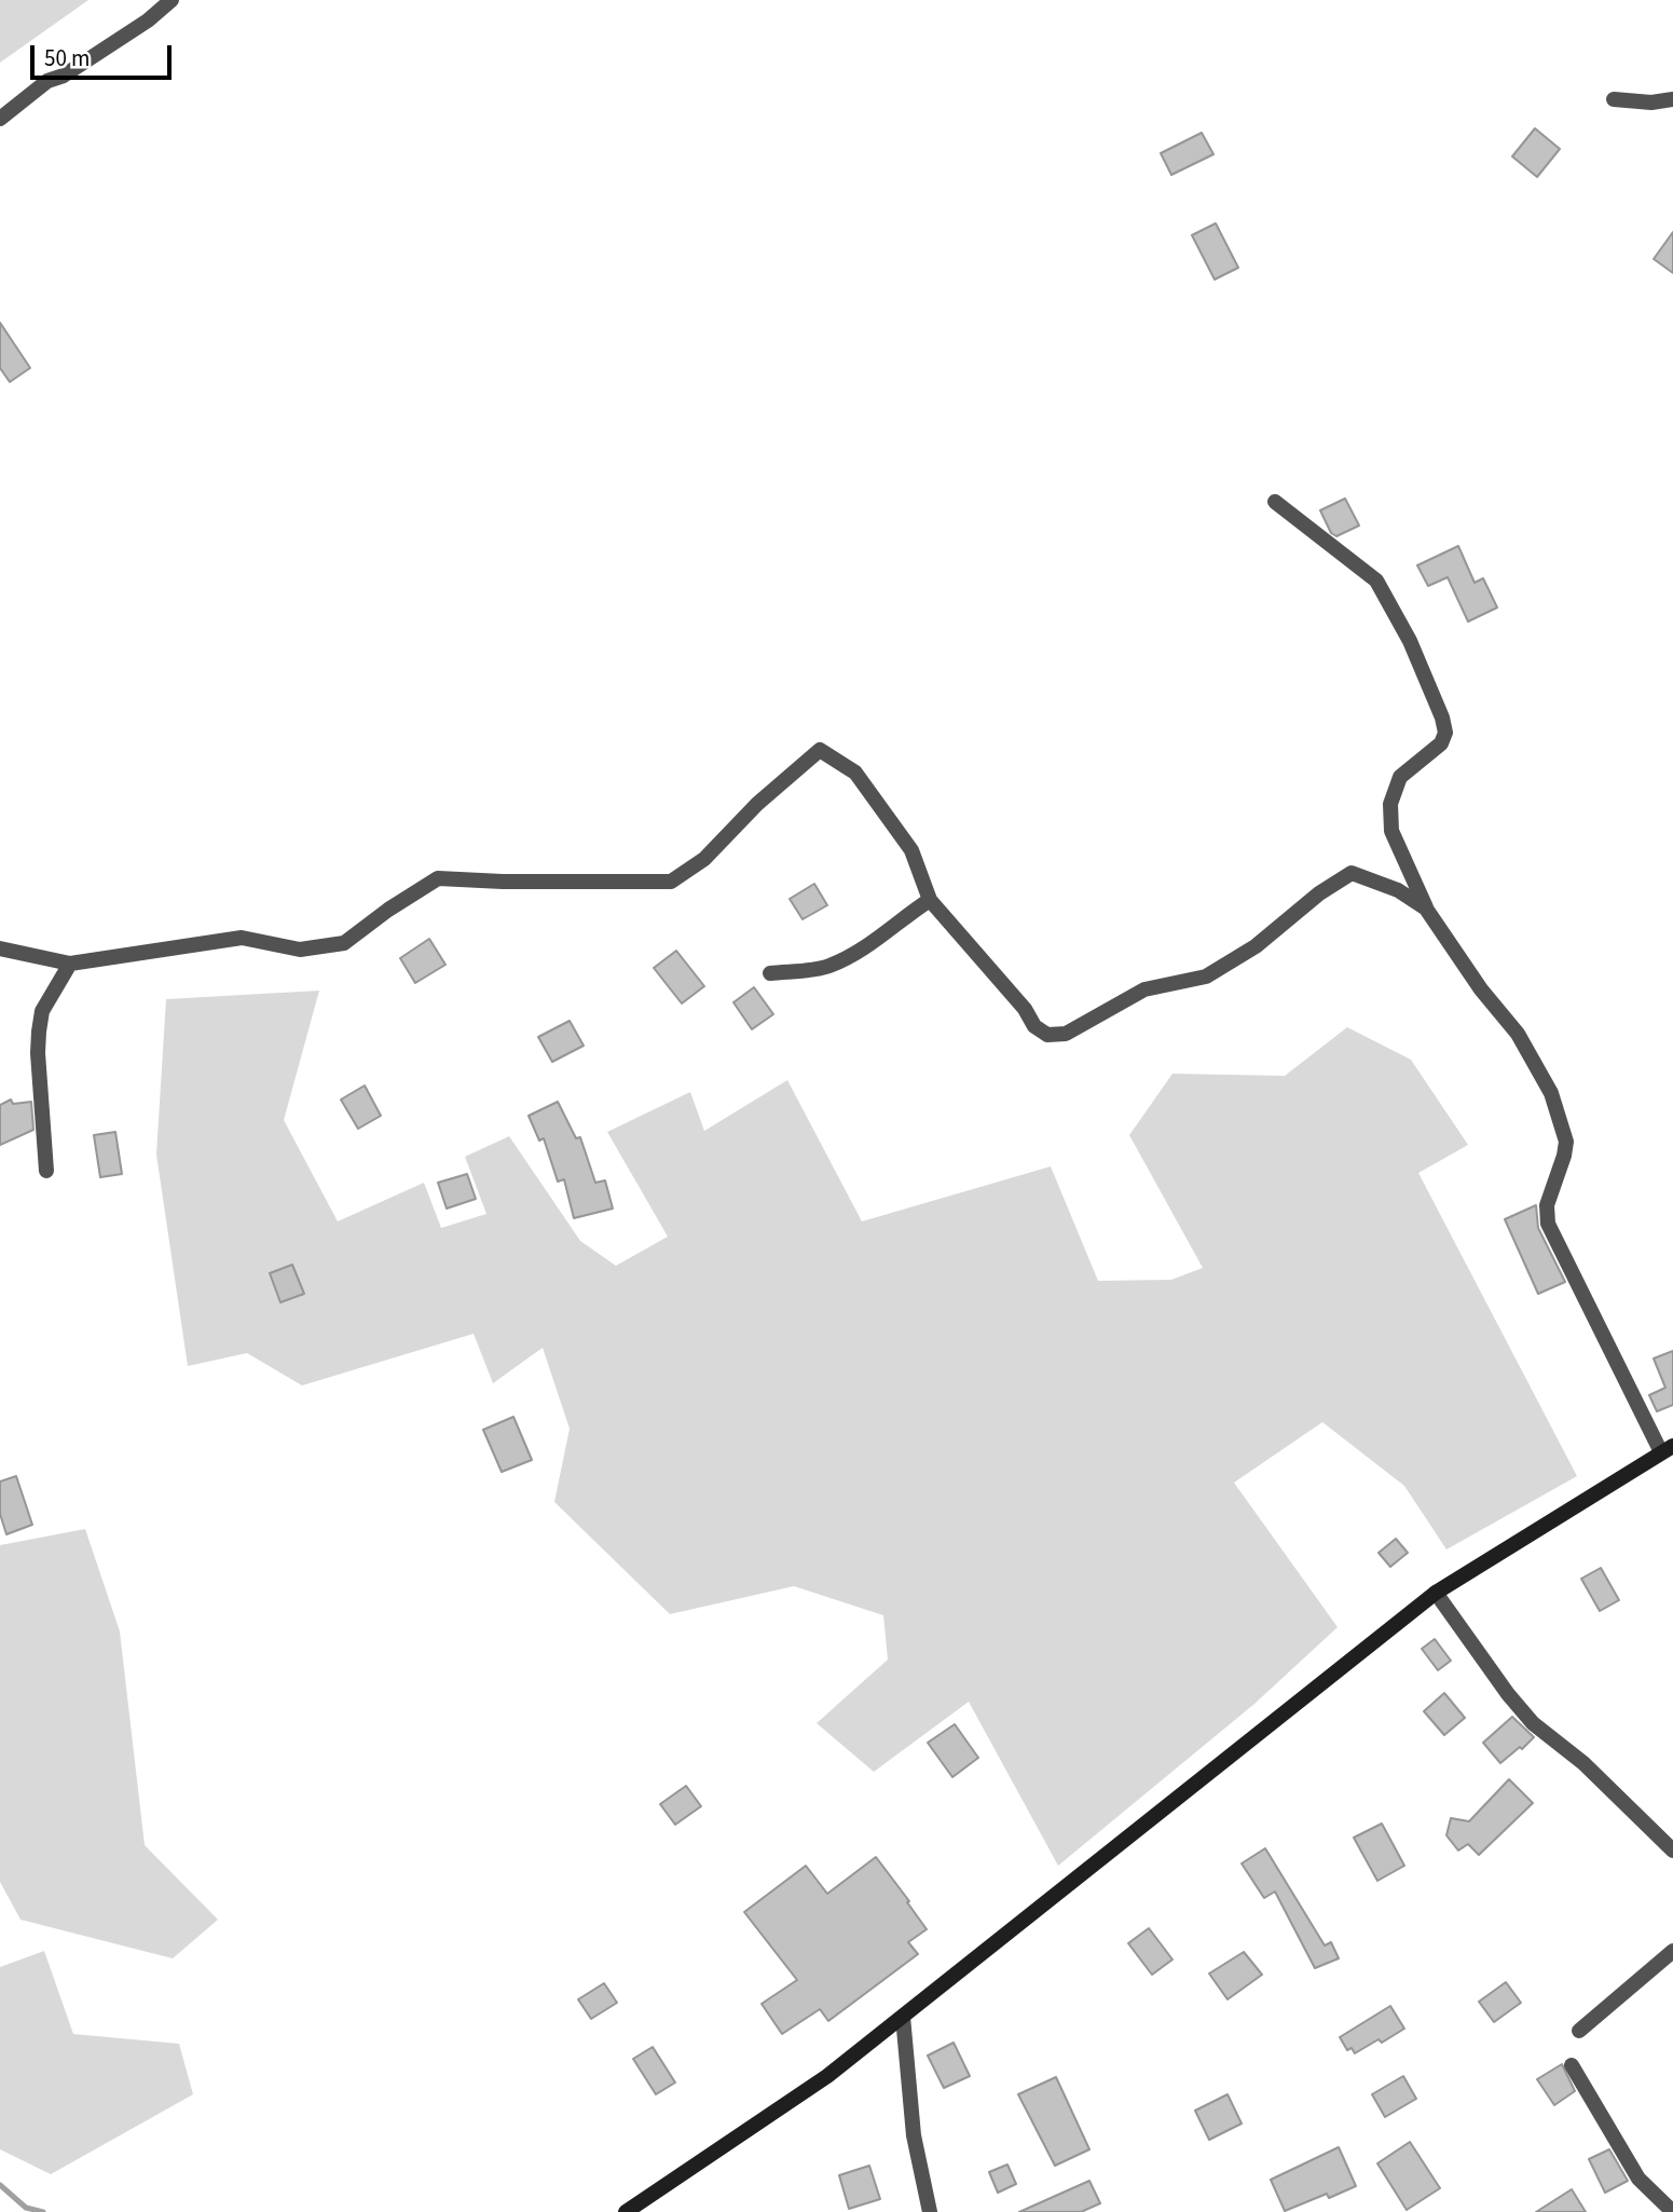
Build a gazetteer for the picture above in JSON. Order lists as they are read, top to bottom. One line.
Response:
{"scale_bar":"50 m"}
